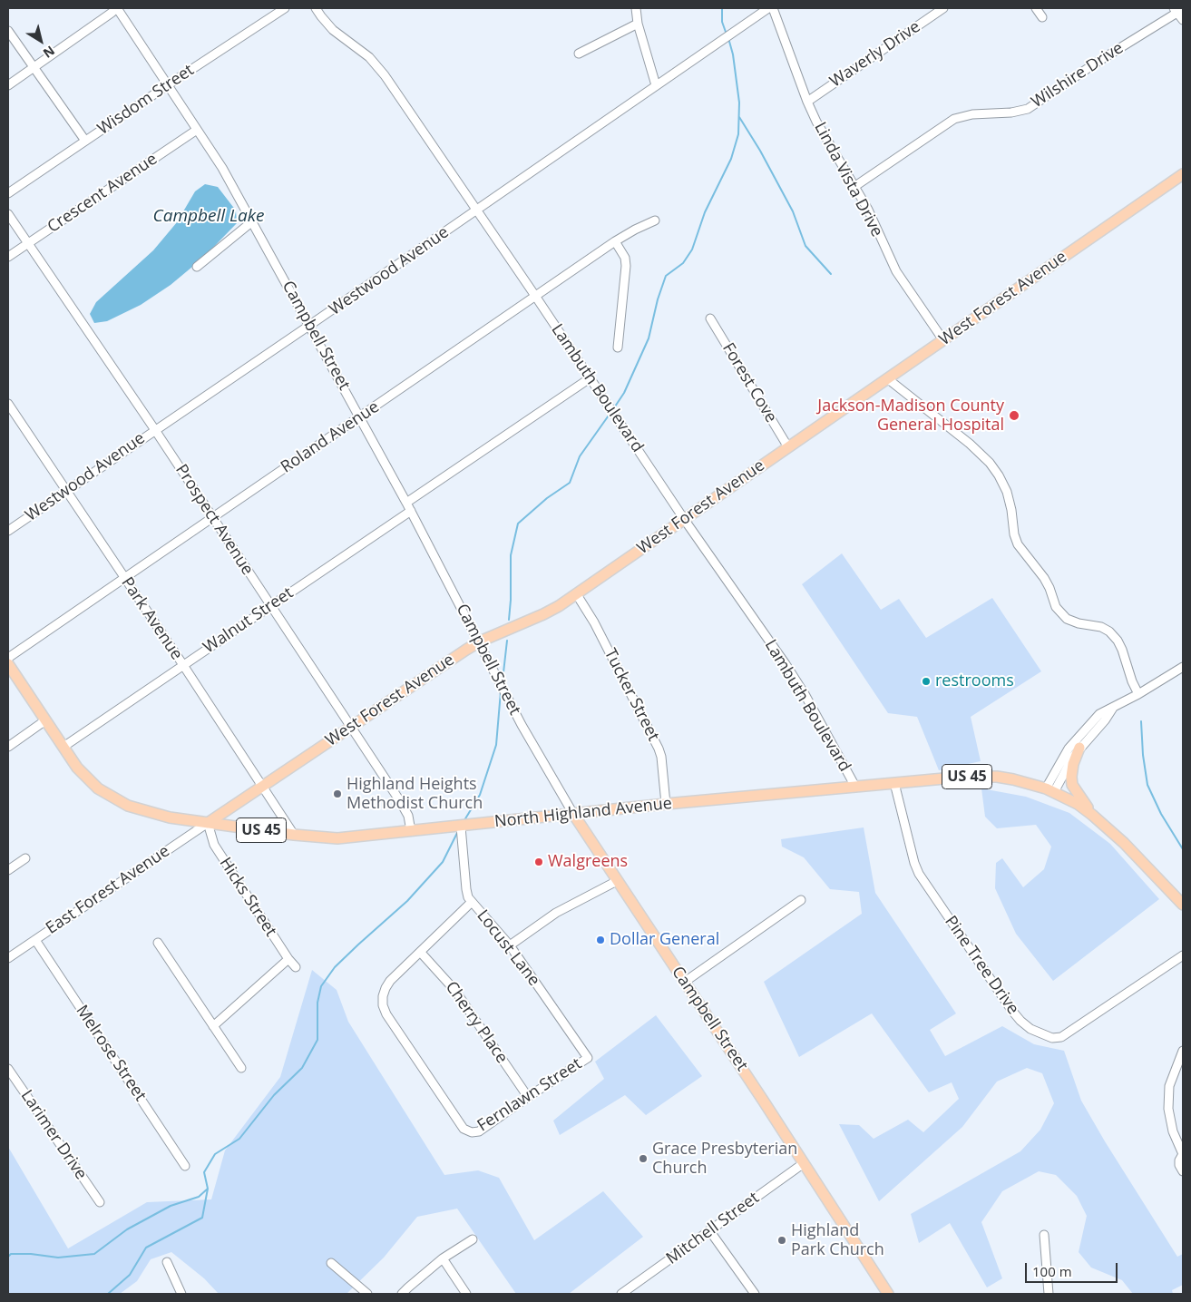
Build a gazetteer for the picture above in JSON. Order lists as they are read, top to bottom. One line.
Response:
{"streets":{"main road":["West Forest Avenue","Campbell Street","US 45","North Highland Avenue"],"street":["Waverly Drive","Wilshire Drive","Wisdom Street","Linda Vista Drive","Crescent Avenue","Westwood Avenue","Forest Cove","Lambuth Boulevard","Roland Avenue","Prospect Avenue","Park Avenue","Walnut Street","Tucker Street","East Forest Avenue","Hicks Street","Locust Lane","Pine Tree Drive","Cherry Place","Melrose Street","Fernlawn Street","Larimer Drive","Mitchell Street"]},"crossings":[["Waverly Drive","Linda Vista Drive"],["Wilshire Drive","Linda Vista Drive"],["Wisdom Street","Campbell Street"],["Linda Vista Drive","West Forest Avenue"],["Crescent Avenue","Campbell Street"],["Crescent Avenue","Prospect Avenue"],["Westwood Avenue","Campbell Street"],["Westwood Avenue","Lambuth Boulevard"],["Westwood Avenue","Prospect Avenue"],["Westwood Avenue","Park Avenue"],["West Forest Avenue","Campbell Street"],["West Forest Avenue","Forest Cove"],["West Forest Avenue","Lambuth Boulevard"],["West Forest Avenue","Prospect Avenue"],["West Forest Avenue","Park Avenue"],["West Forest Avenue","Tucker Street"],["West Forest Avenue","North Highland Avenue"],["West Forest Avenue","East Forest Avenue"],["West Forest Avenue","Hicks Street"],["Campbell Street","Roland Avenue"],["Campbell Street","Walnut Street"],["Campbell Street","North Highland Avenue"],["Campbell Street","Mitchell Street"],["Lambuth Boulevard","Roland Avenue"],["Lambuth Boulevard","North Highland Avenue"],["Roland Avenue","Prospect Avenue"],["Roland Avenue","Park Avenue"],["Prospect Avenue","Walnut Street"],["Prospect Avenue","North Highland Avenue"],["Park Avenue","Walnut Street"],["Park Avenue","North Highland Avenue"],["Walnut Street","North Highland Avenue"],["Tucker Street","North Highland Avenue"],["North Highland Avenue","East Forest Avenue"],["North Highland Avenue","Hicks Street"],["North Highland Avenue","Locust Lane"],["North Highland Avenue","Pine Tree Drive"],["East Forest Avenue","Hicks Street"],["East Forest Avenue","Melrose Street"],["Locust Lane","Fernlawn Street"],["Cherry Place","Fernlawn Street"]],"water":["Campbell Lake"],"places":["Jackson-Madison County General Hospital","restrooms","Highland Heights Methodist Church","Walgreens","Dollar General","Grace Presbyterian Church","Highland Park Church"],"scale_bar":"100 m","north":"bottom right"}
